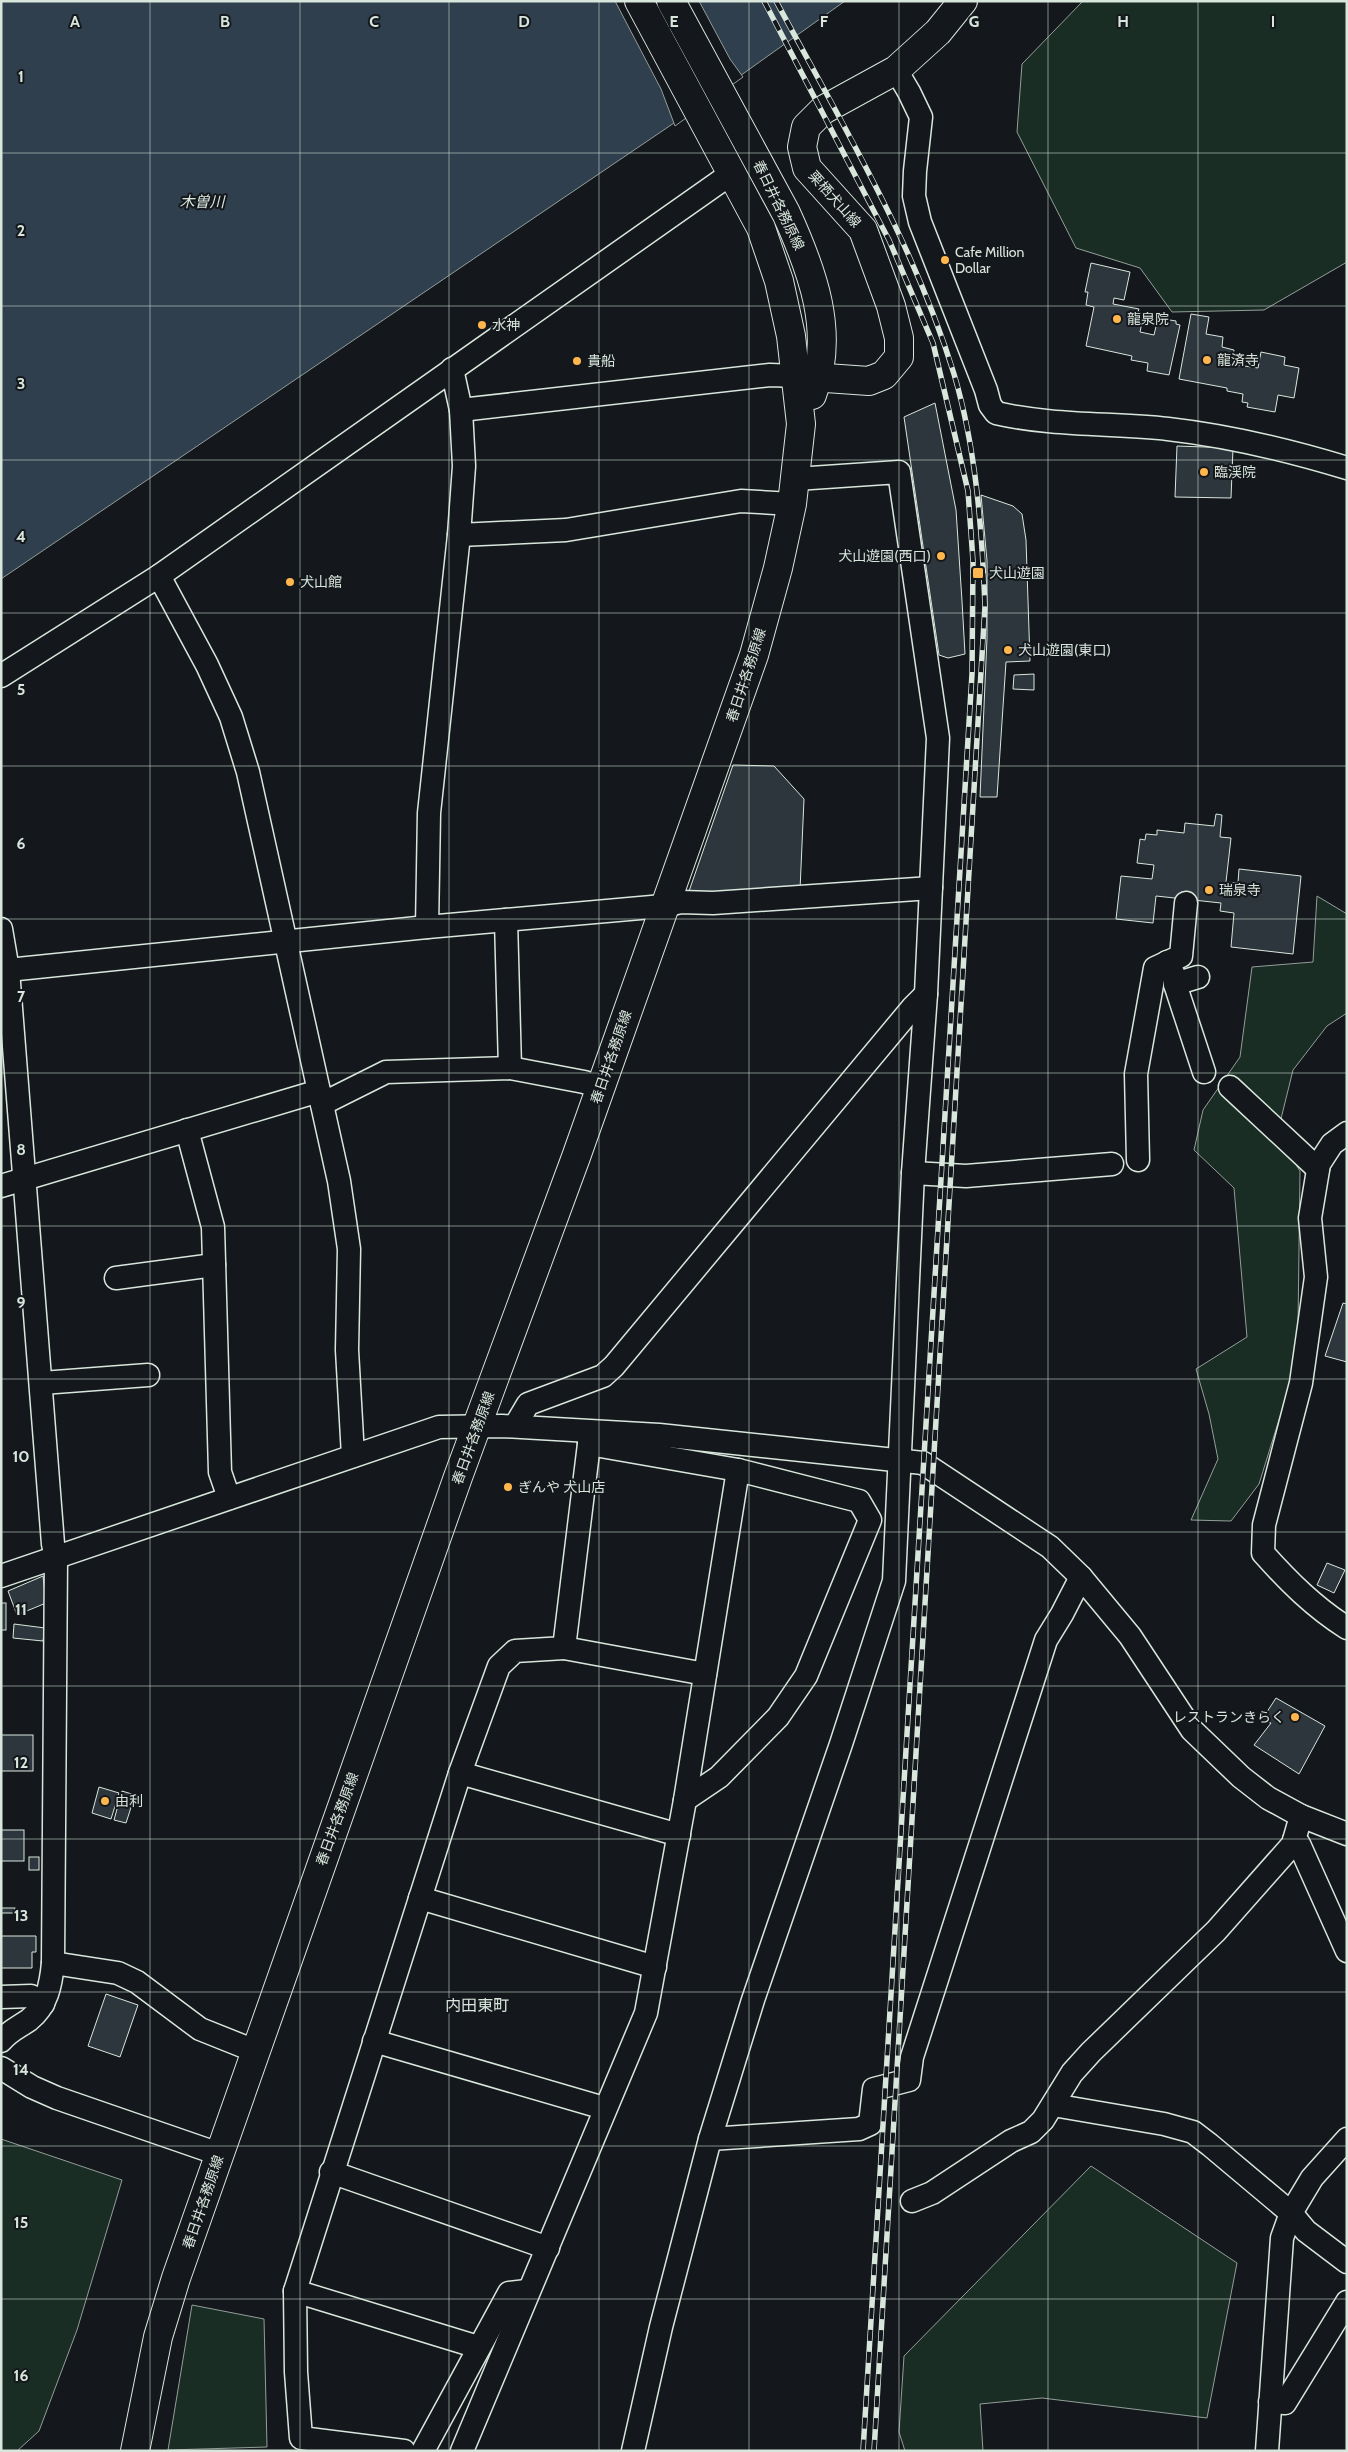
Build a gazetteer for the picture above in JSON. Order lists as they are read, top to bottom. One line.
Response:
{"streets":{"main road":["栗栖犬山線","春日井各務原線"]},"crossings":[["栗栖犬山線","春日井各務原線"]],"districts":["内田東町"],"water":["木曽川"],"places":{"other":["Cafe Million Dollar","龍泉院","水神","龍済寺","貴船","臨渓院","犬山遊園(西口)","犬山館","犬山遊園(東口)","瑞泉寺","ぎんや 犬山店","レストランきらく","由利"],"transit":["犬山遊園"]},"grid":{"columns":["A","B","C","D","E","F","G","H","I"],"rows":["1","2","3","4","5","6","7","8","9","10","11","12","13","14","15","16"]}}
